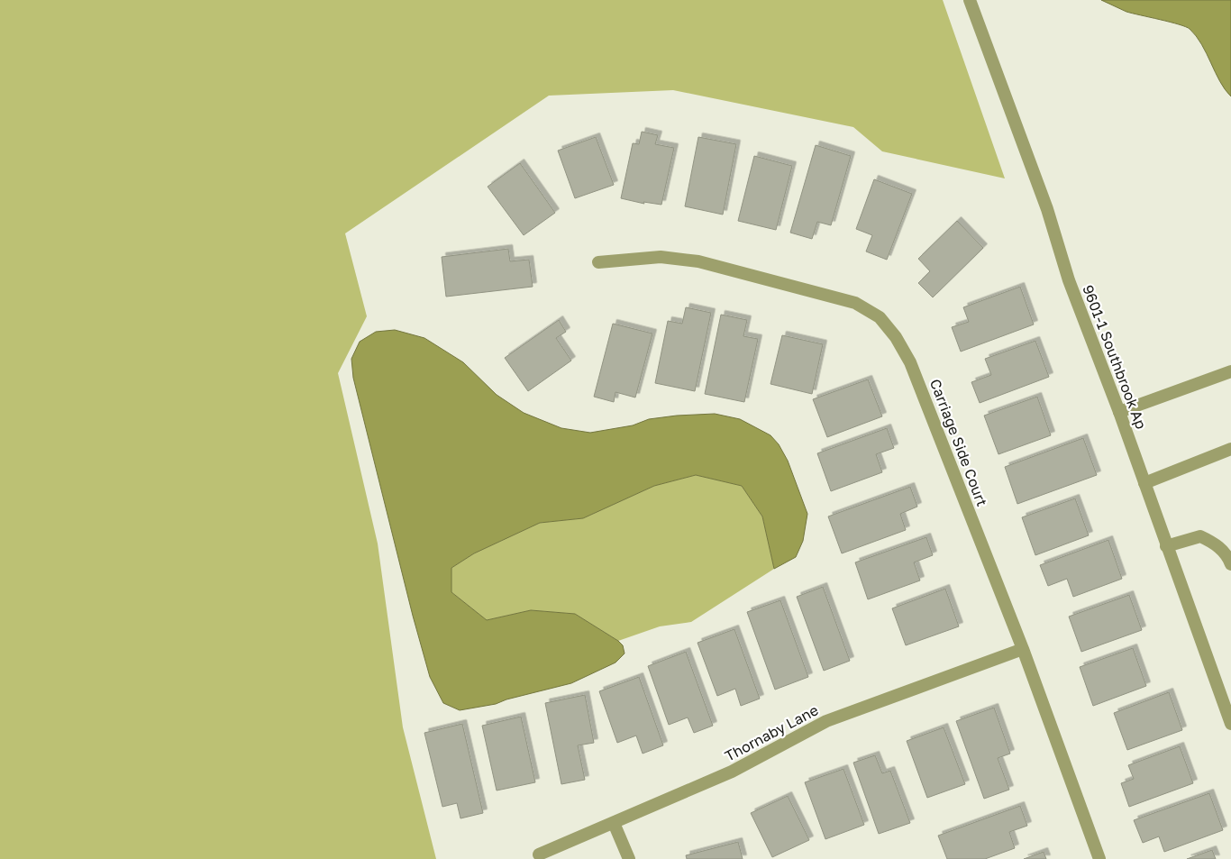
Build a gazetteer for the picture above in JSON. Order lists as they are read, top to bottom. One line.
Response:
{"streets":{"street":["9601-1 Southbrook Ap","Carriage Side Court","Thornaby Lane"]},"crossings":[["Carriage Side Court","Thornaby Lane"]]}
